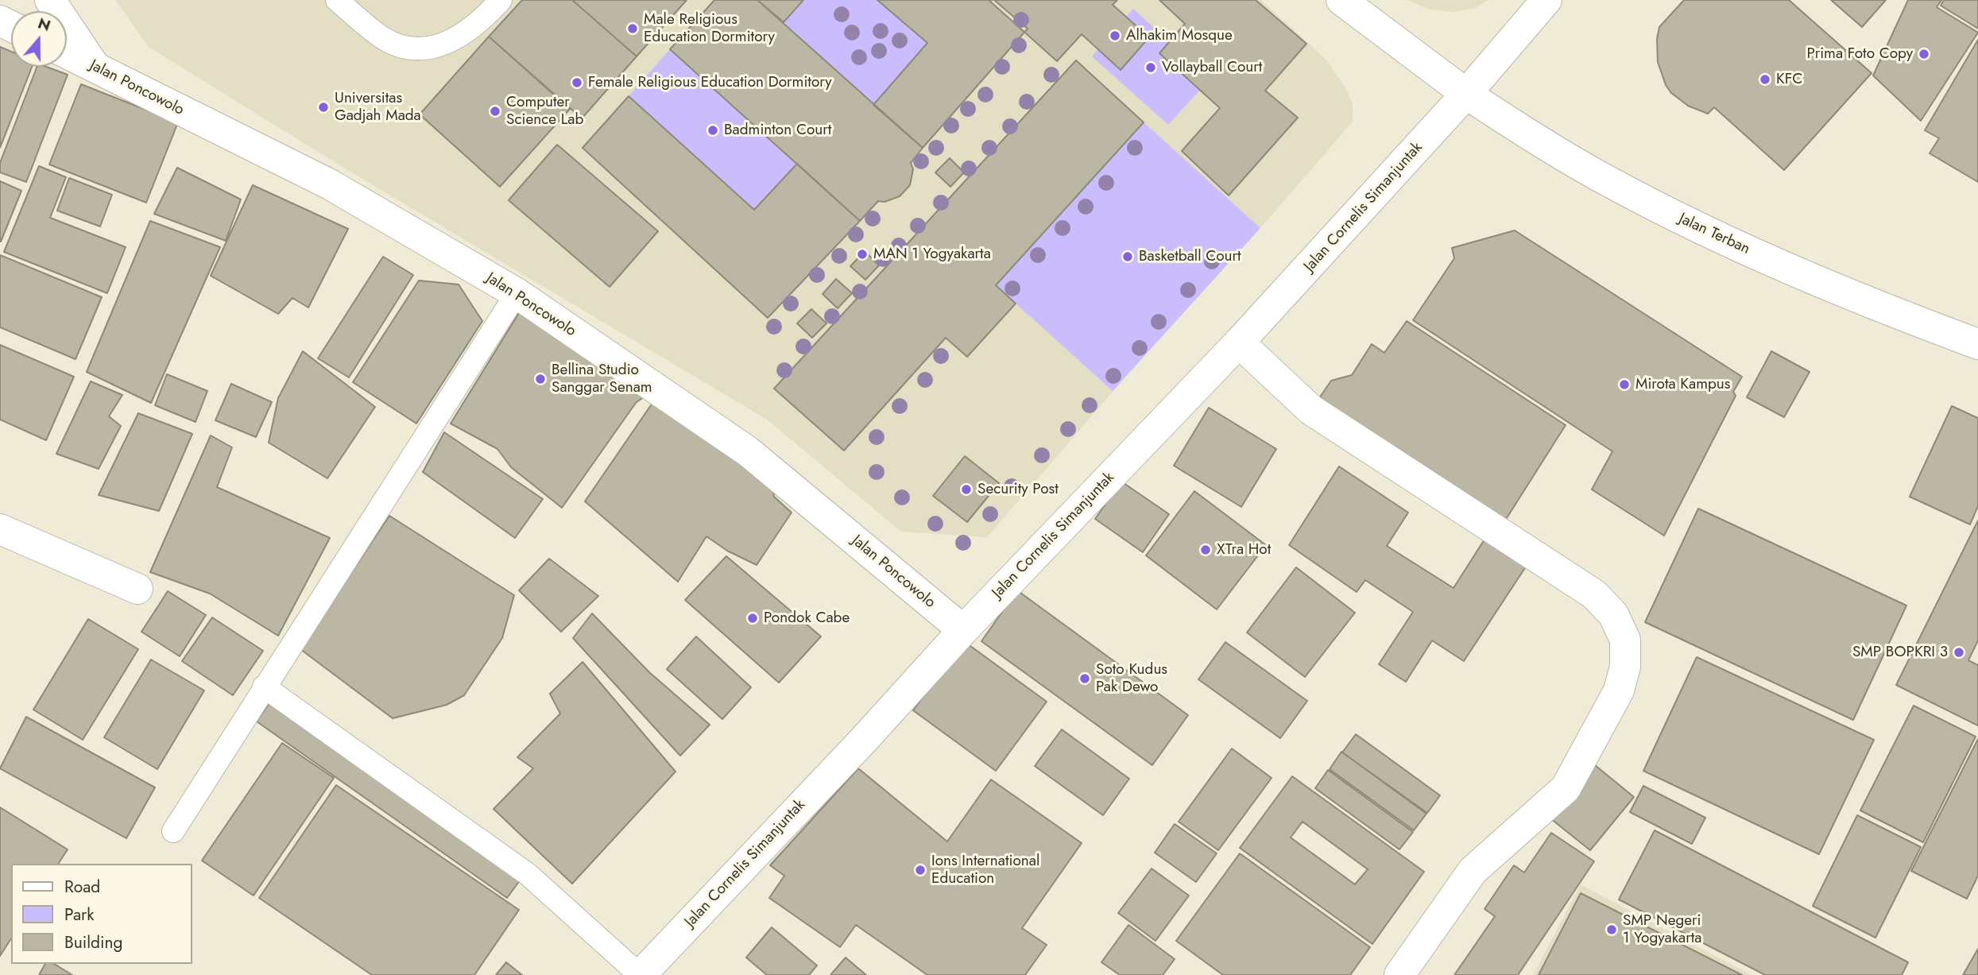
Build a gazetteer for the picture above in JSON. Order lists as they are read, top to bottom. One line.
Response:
{"streets":{"street":["Jalan Poncowolo","Jalan Cornelis Simanjuntak","Jalan Terban"]},"crossings":[["Jalan Poncowolo","Jalan Cornelis Simanjuntak"],["Jalan Cornelis Simanjuntak","Jalan Terban"]],"places":["Male Religious Education Dormitory","Alhakim Mosque","Prima Foto Copy","Vollayball Court","KFC","Female Religious Education Dormitory","Universitas Gadjah Mada","Computer Science Lab","Badminton Court","MAN 1 Yogyakarta","Basketball Court","Bellina Studio Sanggar Senam","Mirota Kampus","Security Post","XTra Hot","Pondok Cabe","SMP BOPKRI 3","Soto Kudus Pak Dewo","Ions International Education","SMP Negeri 1 Yogyakarta"],"legend":["Road","Park","Building"],"north":"top"}
